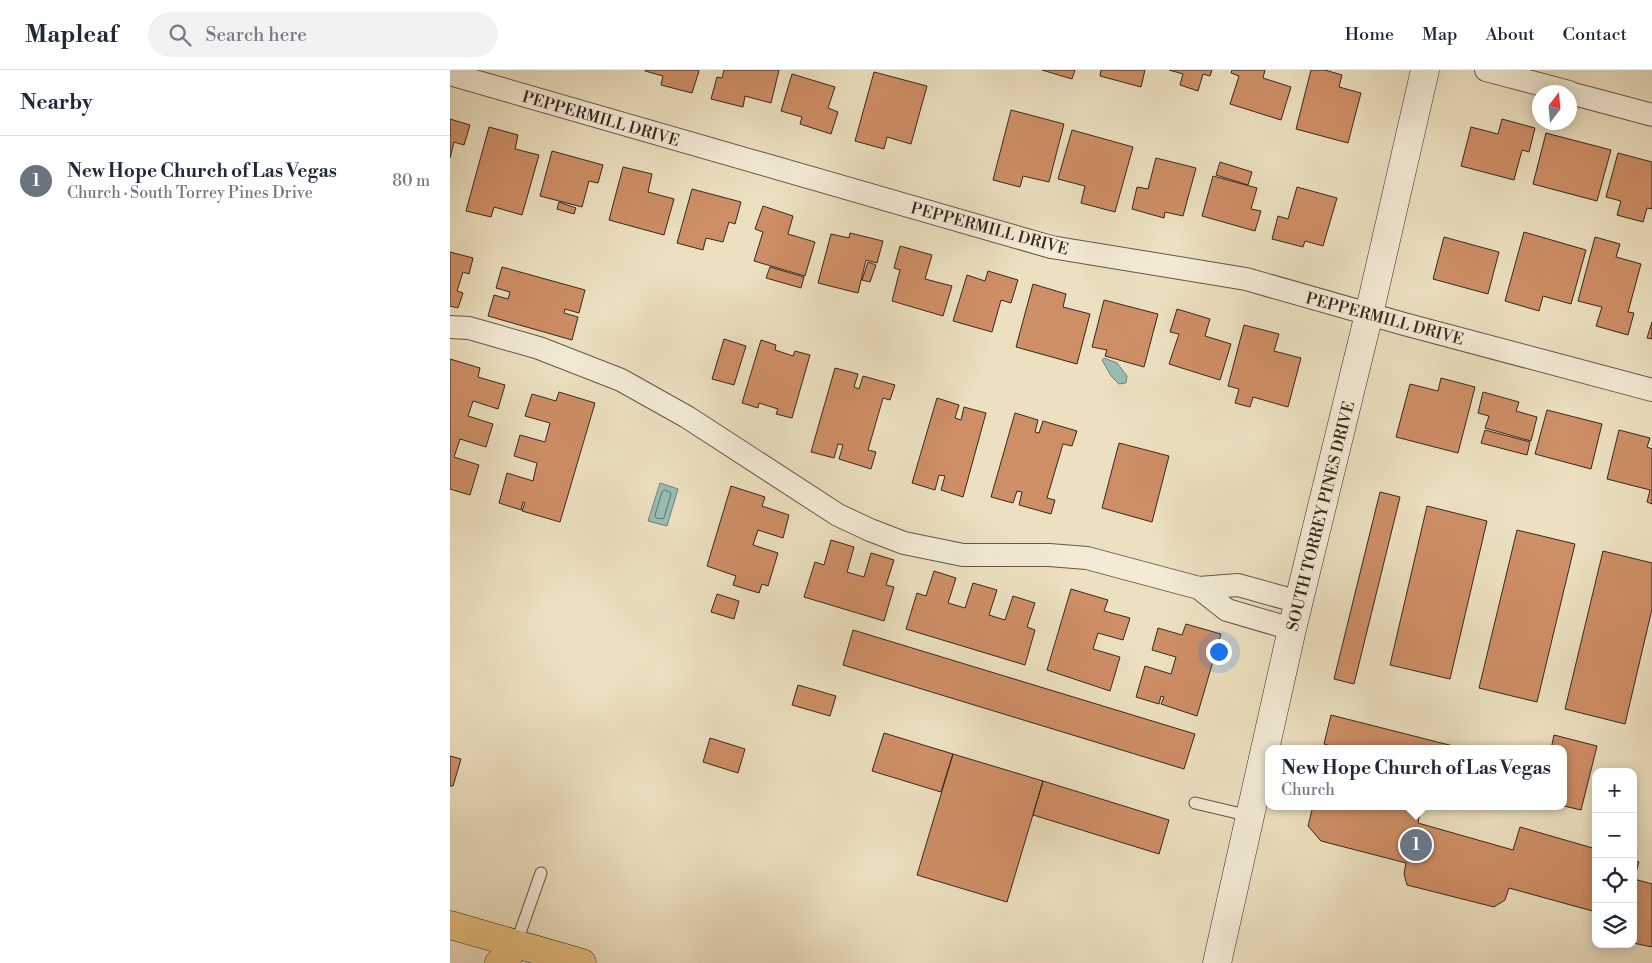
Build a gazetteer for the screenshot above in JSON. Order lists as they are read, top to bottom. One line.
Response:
{"streets":{"main road":["SOUTH TORREY PINES DRIVE"],"street":["PEPPERMILL DRIVE"]},"crossings":[["PEPPERMILL DRIVE","SOUTH TORREY PINES DRIVE"]],"north":"top","page":{"header":"Mapleaf","search":"Search here","nav":["Home","Map","About","Contact"],"heading":"Nearby","list":[{"mark":"1","name":"New Hope Church of Las Vegas","note":"Church · South Torrey Pines Drive","value":"80 m"}],"popup":["New Hope Church of Las Vegas","Church"],"map_buttons":["+","−"],"pins":"1"}}
